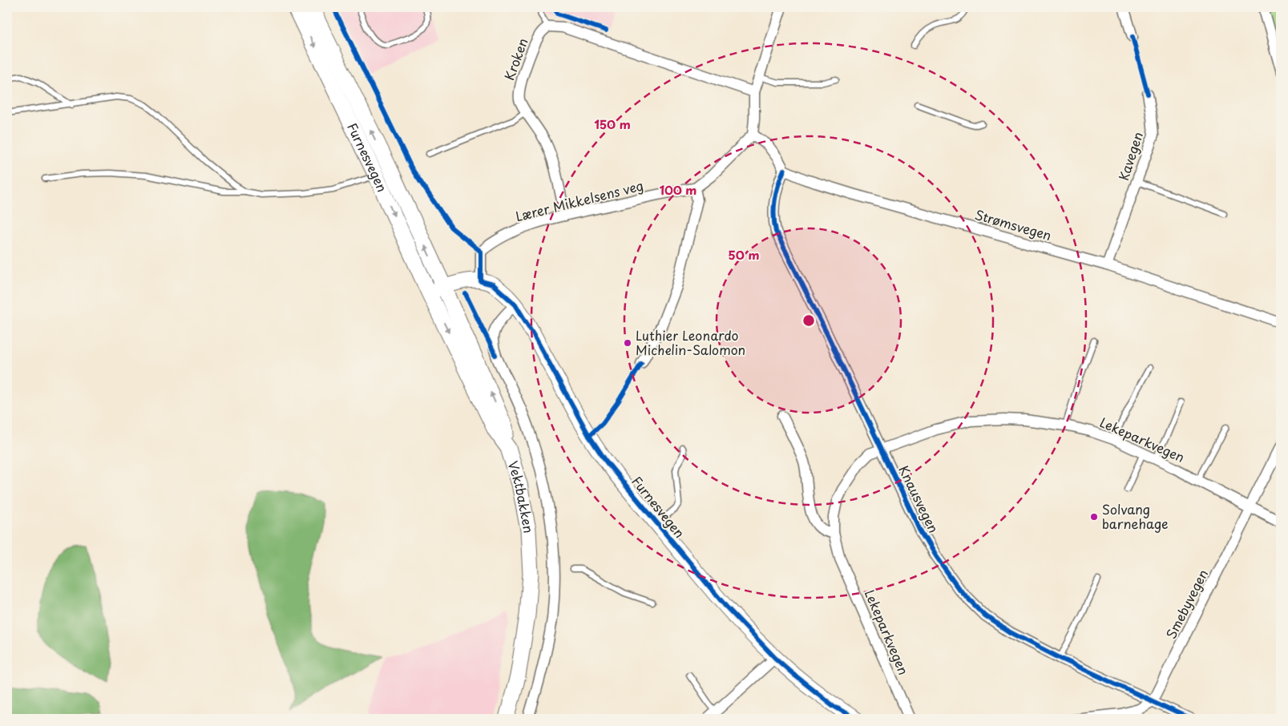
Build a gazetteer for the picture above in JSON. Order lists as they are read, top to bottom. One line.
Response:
{"streets":{"main road":["Furnesvegen","Vektbakken"],"street":["Kroken","Kavegen","Lærer Mikkelsens veg","Strømsvegen","Lekeparkvegen","Knausvegen","Smebyvegen"]},"crossings":[["Kroken","Lærer Mikkelsens veg"],["Furnesvegen","Lærer Mikkelsens veg"],["Furnesvegen","Vektbakken"],["Kavegen","Strømsvegen"],["Strømsvegen","Knausvegen"],["Lekeparkvegen","Knausvegen"],["Lekeparkvegen","Smebyvegen"],["Knausvegen","Smebyvegen"]],"places":["Luthier Leonardo Michelin-Salomon","Solvang barnehage"],"rings":["150 m","100 m","50 m"]}
